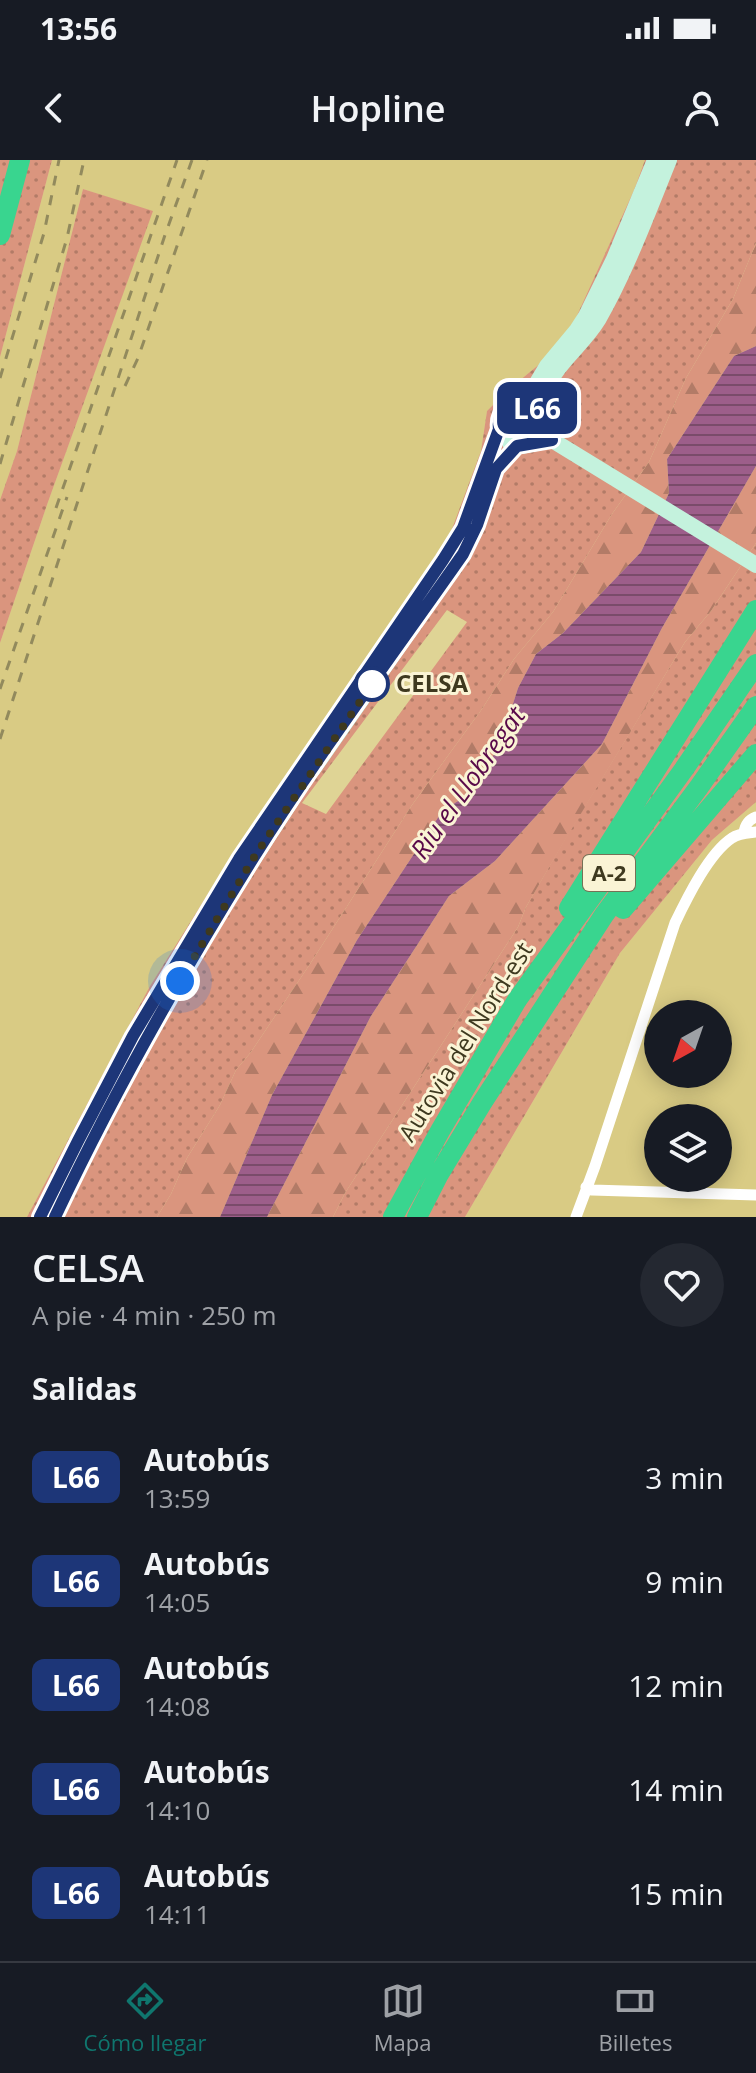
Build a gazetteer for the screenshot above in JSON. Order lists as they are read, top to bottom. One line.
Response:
{"streets":{"highway":["A-2","Autovia del Nord-est"]},"water":["Riu el Llobregat"],"places":["CELSA"],"lines":["bus line L66"],"north":"bottom left","page":{"status":"13:56","header":"Hopline","on_map":"L66","heading":[["CELSA","A pie · 4 min · 250 m"],"Salidas"],"list":[{"mark":"L66","name":"Autobús","note":"13:59","value":"3 min"},{"mark":"L66","name":"Autobús","note":"14:05","value":"9 min"},{"mark":"L66","name":"Autobús","note":"14:08","value":"12 min"},{"mark":"L66","name":"Autobús","note":"14:10","value":"14 min"},{"mark":"L66","name":"Autobús","note":"14:11","value":"15 min"}],"tabs":["Cómo llegar","Mapa","Billetes"]}}
